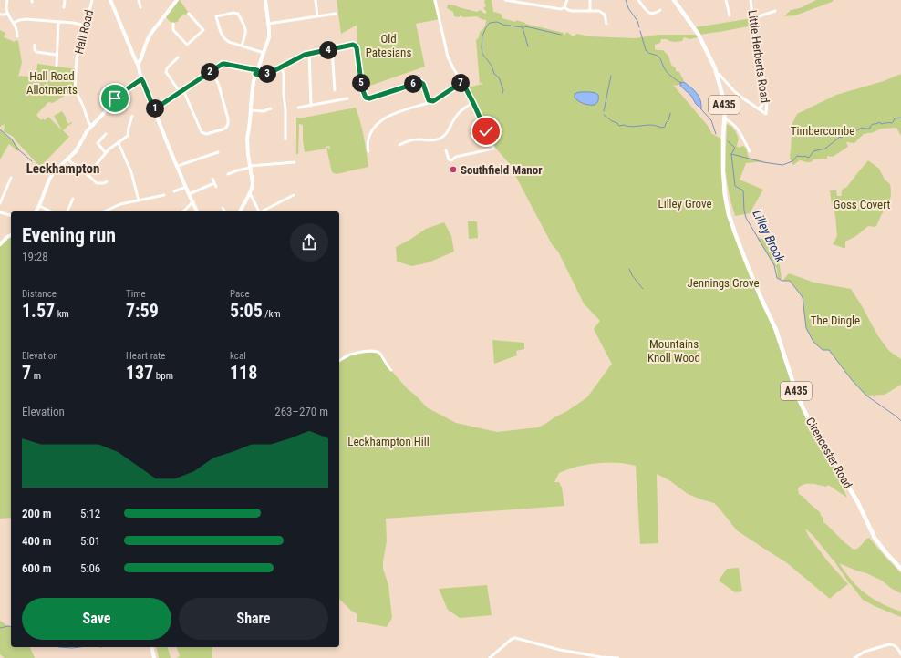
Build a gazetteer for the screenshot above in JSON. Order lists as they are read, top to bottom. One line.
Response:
{"streets":{"main road":["A435","Cirencester Road"],"street":["Hall Road","Little Herberts Road"]},"districts":["Leckhampton"],"water":["Lilley Brook"],"parks":["Old Patesians","Hall Road Allotments","Timbercombe","Lilley Grove","Goss Covert","Jennings Grove","The Dingle","Mountains Knoll Wood","Leckhampton Hill"],"places":["Southfield Manor"],"page":{"pins":["4","2","3","5","7","6","1"],"heading":["Evening run","19:28"],"stats":[["Distance","1.57 km"],["Time","7:59"],["Pace","5:05 /km"],["Elevation","7 m"],["Heart rate","137 bpm"],["kcal","118"]],"chart":["Elevation","263–270 m"],"list":[{"name":"200 m","note":"5:12"},{"name":"400 m","note":"5:01"},{"name":"600 m","note":"5:06"}],"buttons":["Save","Share"]}}
